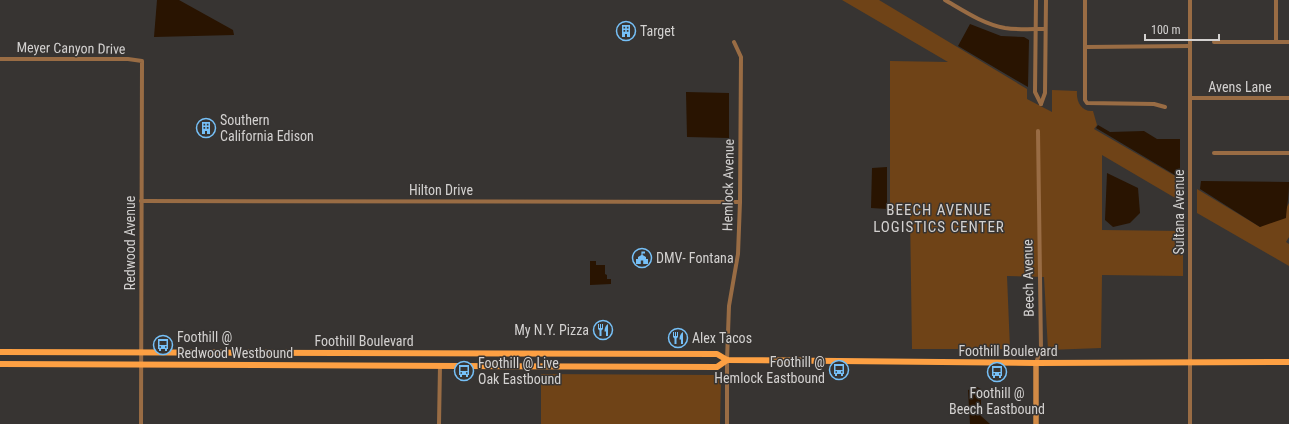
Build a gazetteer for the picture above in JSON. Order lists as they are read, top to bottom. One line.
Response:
{"streets":{"main road":["Beech Avenue","Foothill Boulevard"],"street":["Meyer Canyon Drive","Avens Lane","Hemlock Avenue","Hilton Drive","Sultana Avenue","Redwood Avenue"]},"crossings":[["Meyer Canyon Drive","Redwood Avenue"],["Avens Lane","Sultana Avenue"],["Hemlock Avenue","Hilton Drive"],["Hemlock Avenue","Foothill Boulevard"],["Hilton Drive","Redwood Avenue"],["Sultana Avenue","Foothill Boulevard"],["Redwood Avenue","Foothill Boulevard"],["Beech Avenue","Foothill Boulevard"]],"districts":["BEECH AVENUE LOGISTICS CENTER"],"places":{"building":["Target","Southern California Edison"],"public building":["DMV- Fontana"],"restaurant":["My N.Y. Pizza","Alex Tacos"],"bus stop":["Foothill @ Redwood Westbound","Foothill @ Hemlock Eastbound","Foothill @ Live Oak Eastbound","Foothill @ Beech Eastbound"]},"scale_bar":"100 m"}
